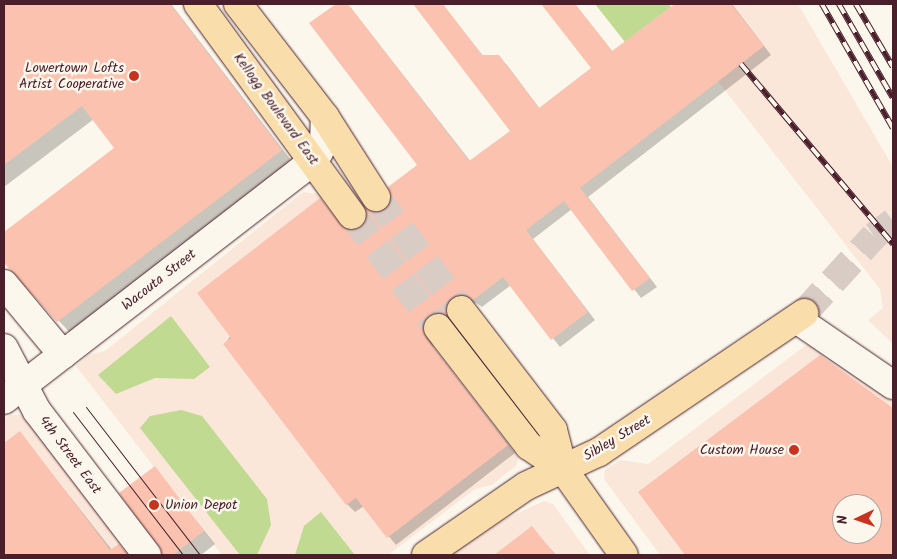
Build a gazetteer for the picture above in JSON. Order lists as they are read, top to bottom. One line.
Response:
{"streets":{"main road":["Kellogg Boulevard East","Sibley Street"],"street":["Wacouta Street","4th Street East"]},"crossings":[["Kellogg Boulevard East","Wacouta Street"],["Wacouta Street","4th Street East"]],"places":["Lowertown Lofts Artist Cooperative","Custom House","Union Depot"],"north":"left"}
